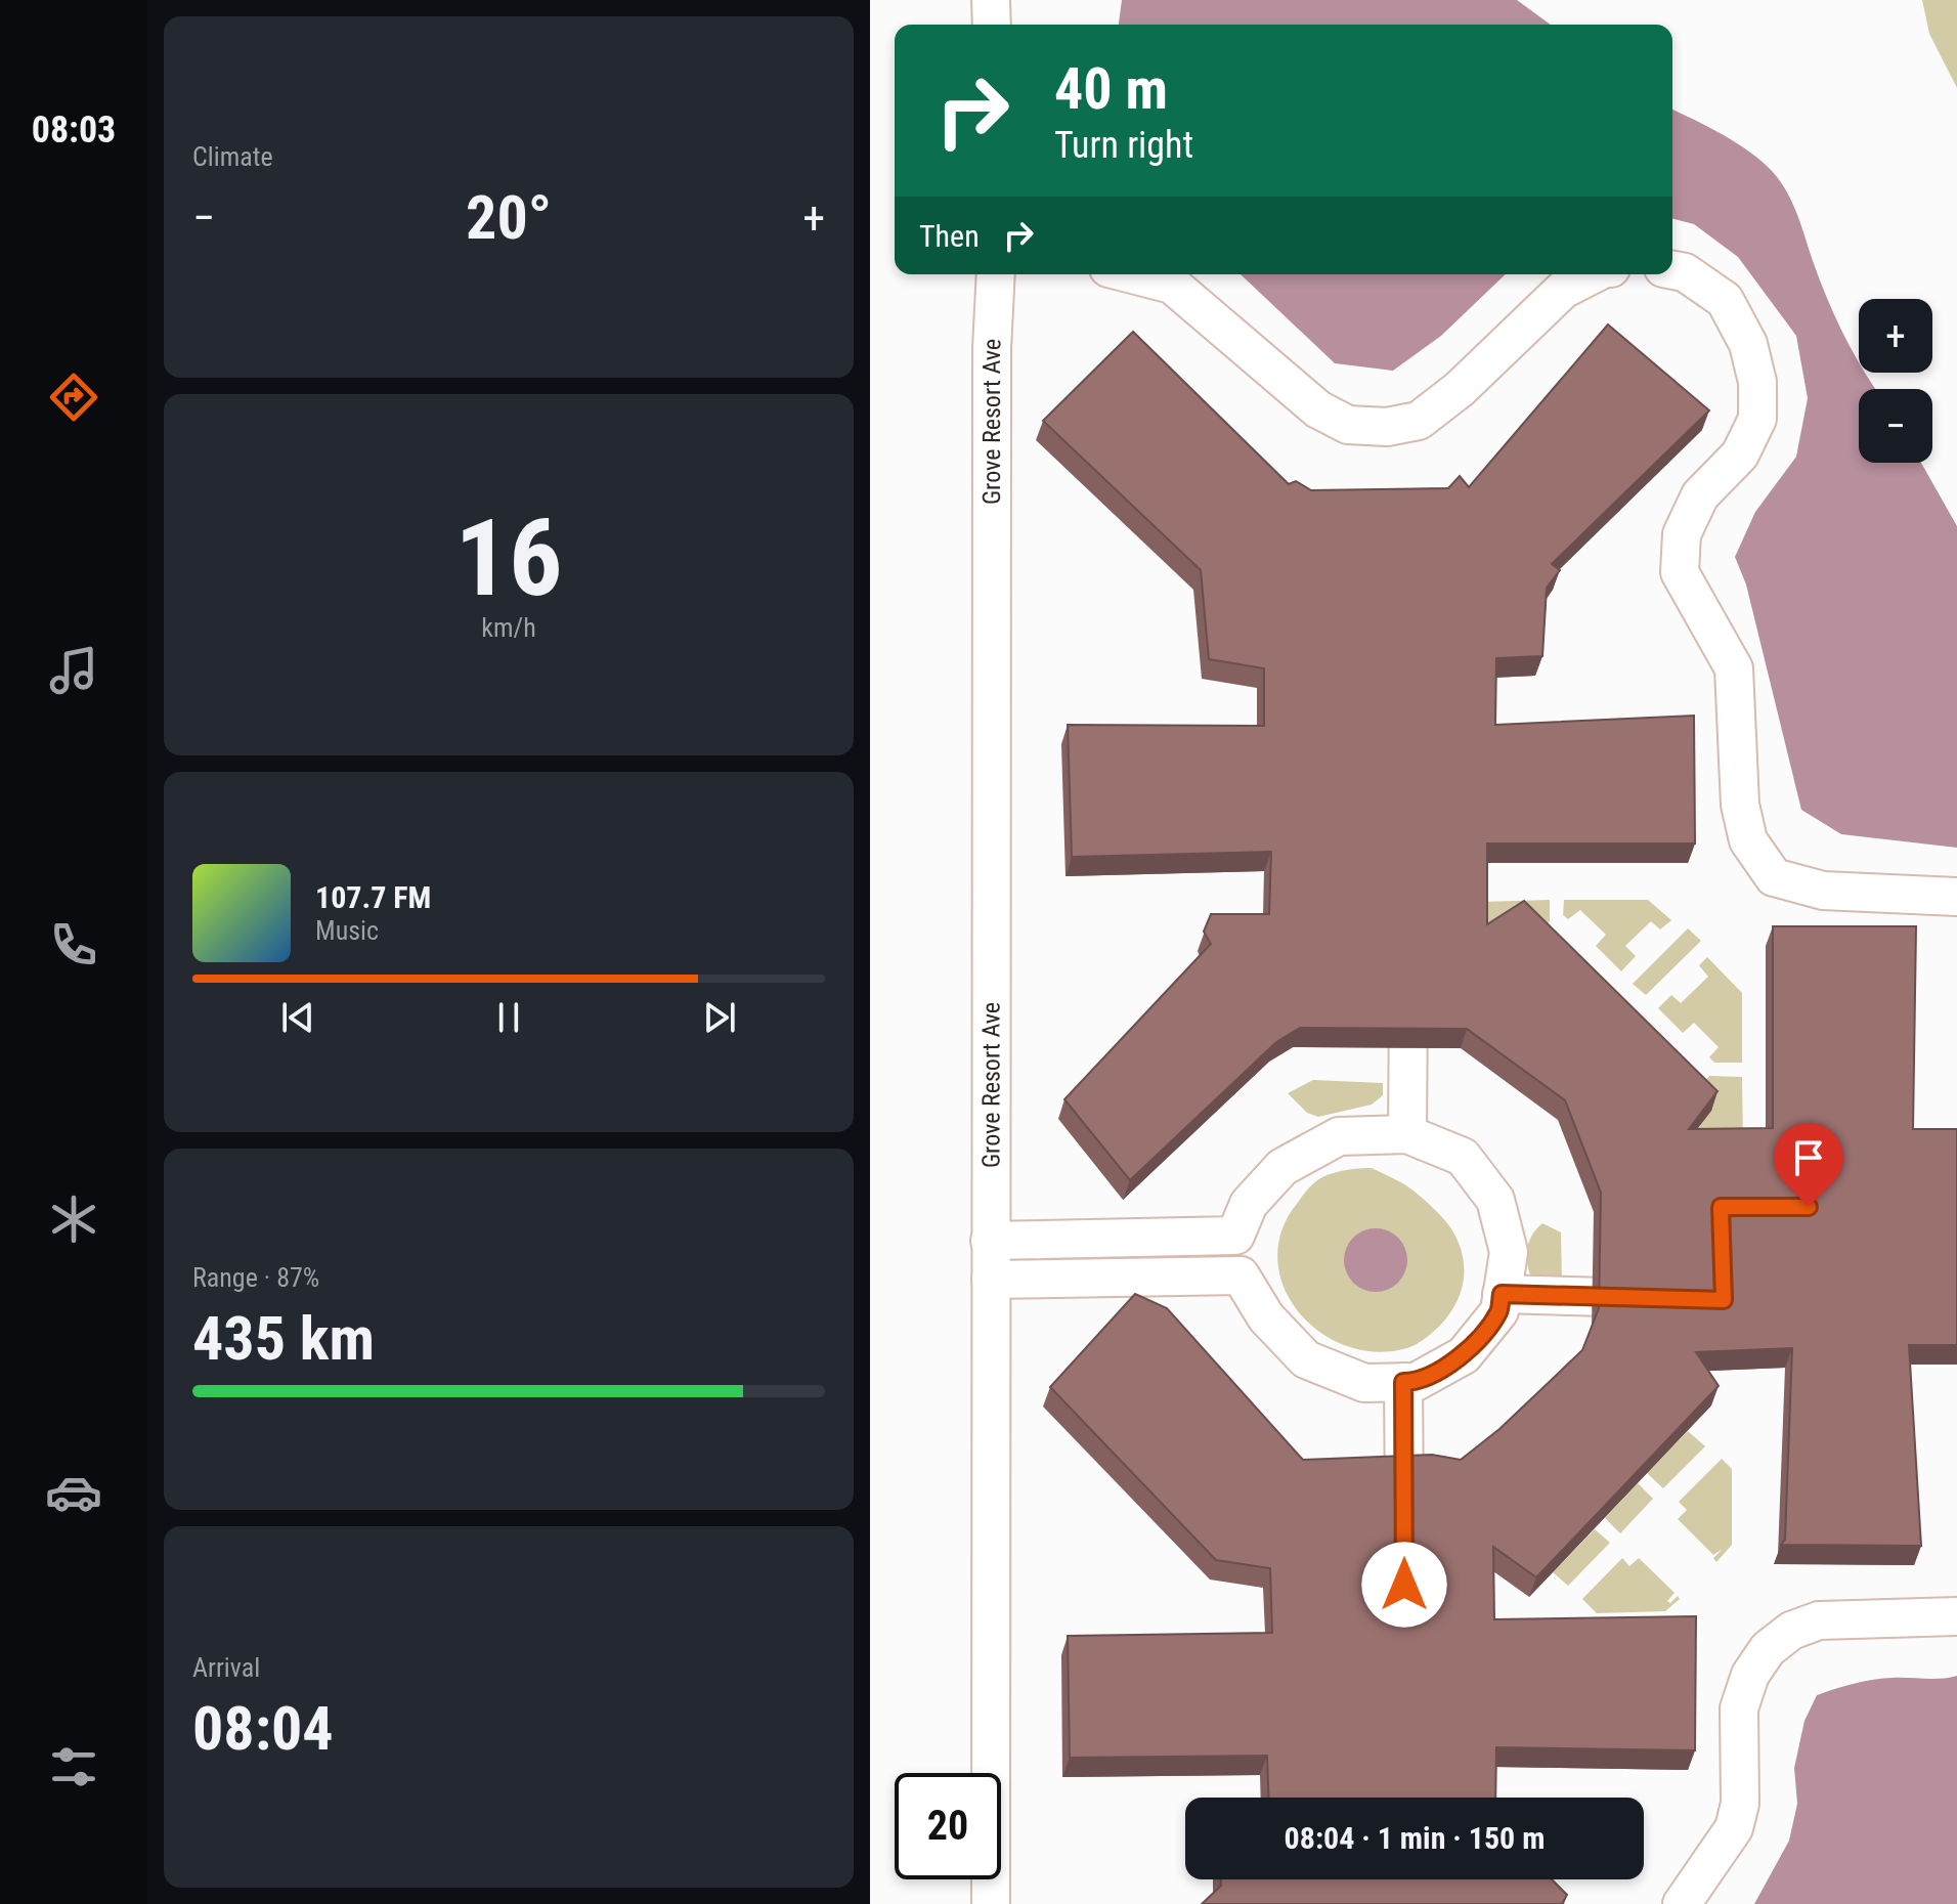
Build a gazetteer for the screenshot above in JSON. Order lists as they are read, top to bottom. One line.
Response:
{"streets":{"street":["Grove Resort Ave"]},"page":{"tabs":"08:03","tile":["Climate",["16","km/h"],["Range · 87%","435 km"],["Arrival","08:04"]],"turn":["40 m","Turn right"],"heat":["−","20°","+"],"then":"Then","map_buttons":["+","−"],"song":["107.7 FM","Music"],"limit":"20","trip":"08:04 · 1 min · 150 m"}}
